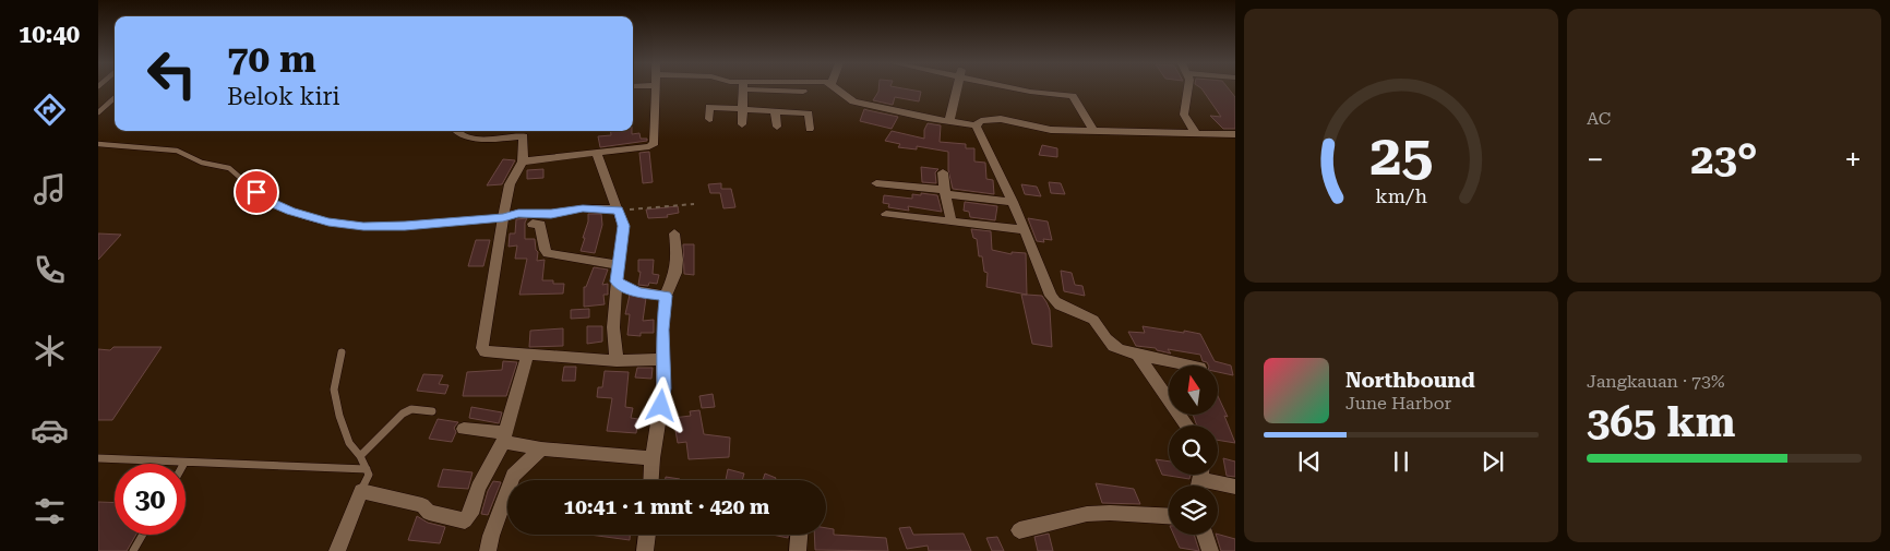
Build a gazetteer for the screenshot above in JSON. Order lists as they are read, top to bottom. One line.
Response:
{"north":"top","page":{"tabs":"10:40","tile":["AC",["Jangkauan · 73%","365 km"]],"turn":["70 m","Belok kiri"],"heat":["−","23°","+"],"song":["Northbound","June Harbor"],"limit":"30","trip":"10:41 · 1 mnt · 420 m","gauge":["25","km/h"]}}
